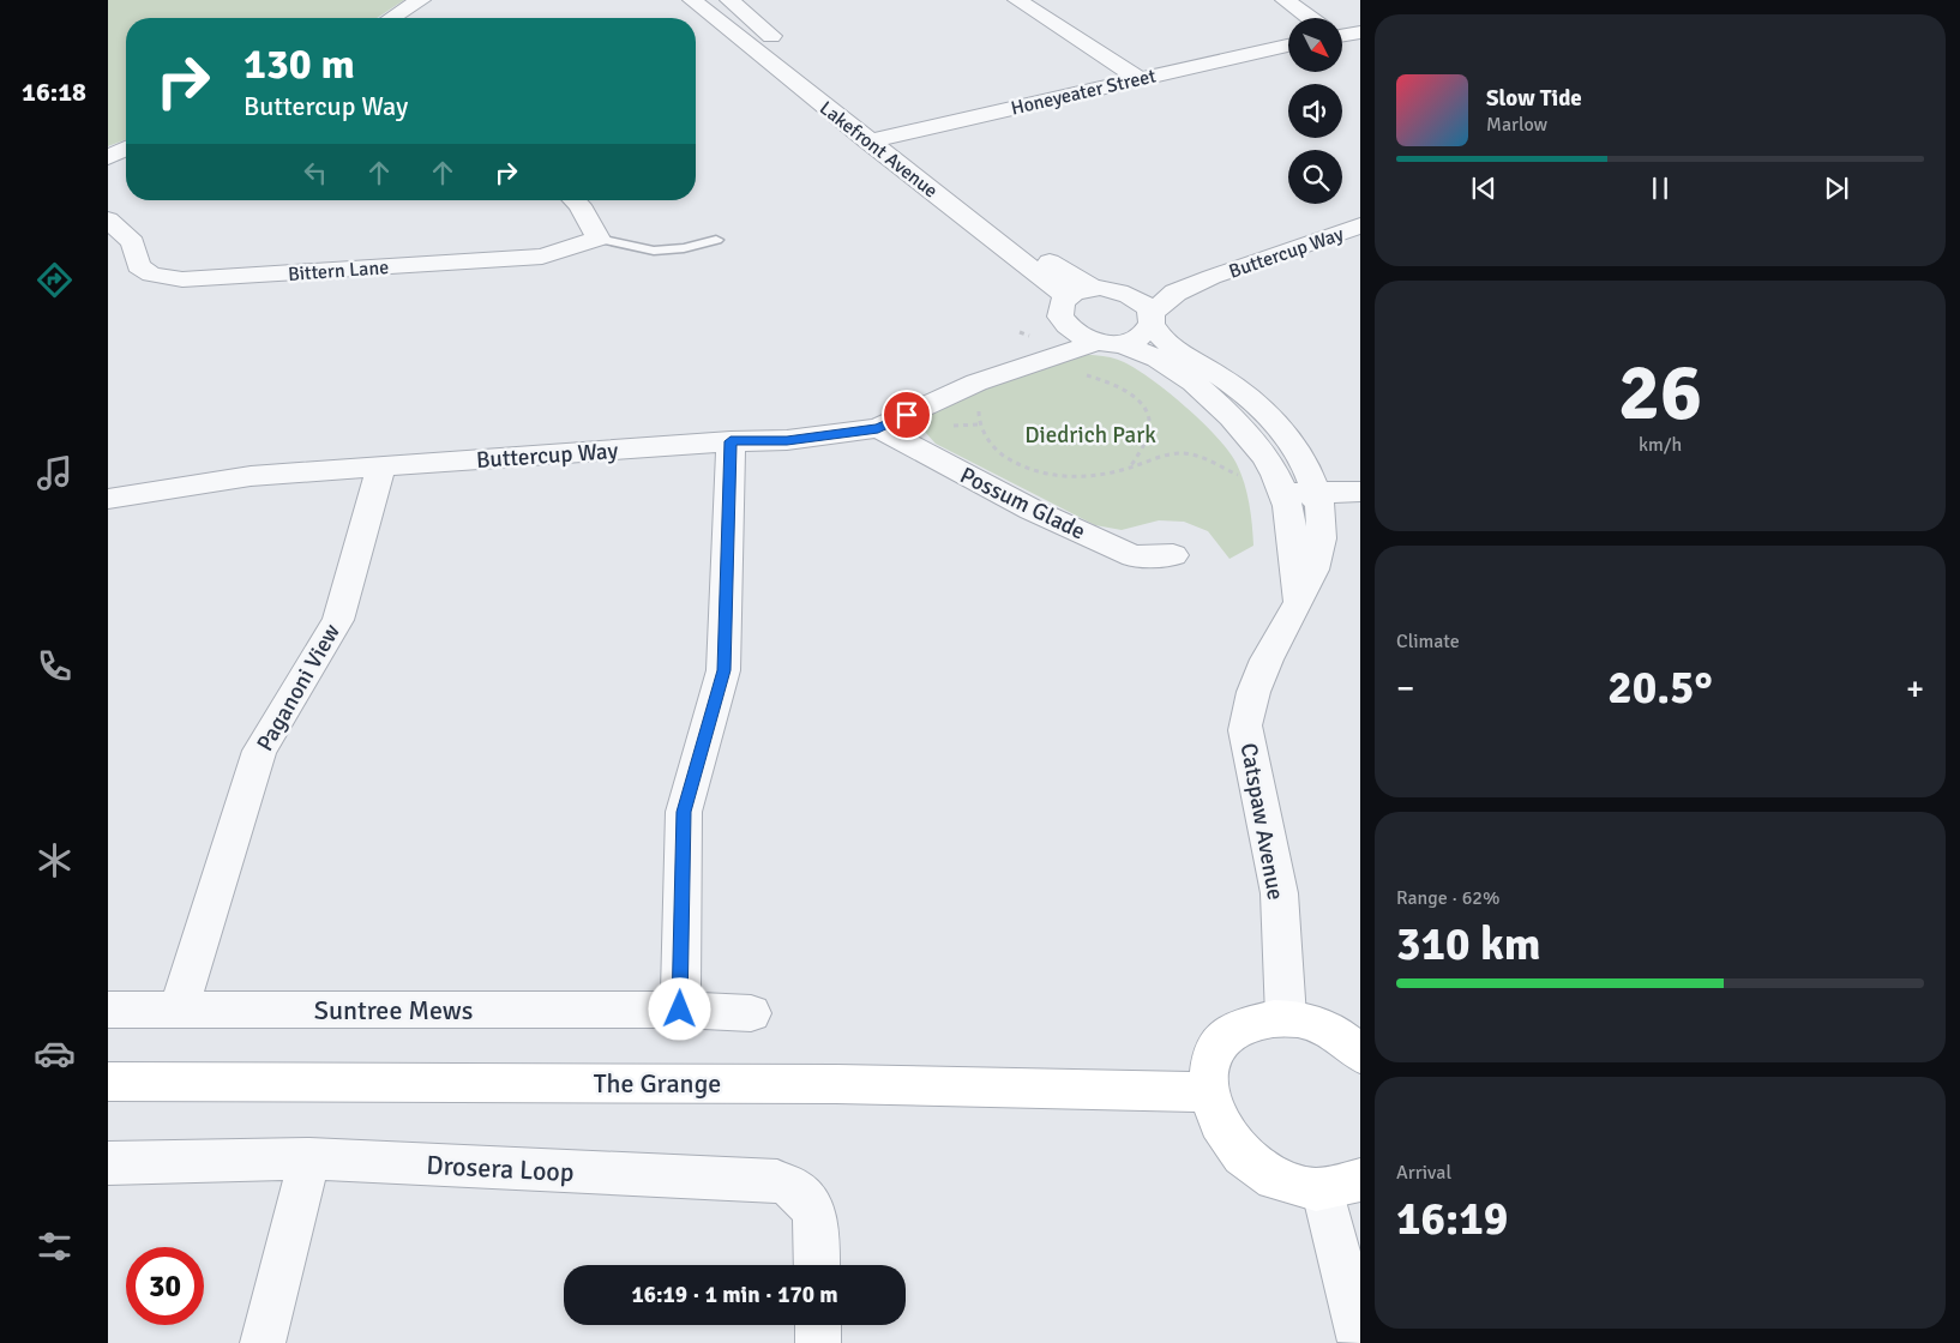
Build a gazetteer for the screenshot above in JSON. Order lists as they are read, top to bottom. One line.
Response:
{"streets":{"street":["Honeyeater Street","Lakefront Avenue","Buttercup Way","Bittern Lane","Possum Glade","Paganoni View","Catspaw Avenue","Suntree Mews","The Grange","Drosera Loop"]},"crossings":[["Honeyeater Street","Lakefront Avenue"],["Lakefront Avenue","Buttercup Way"],["Buttercup Way","Possum Glade"],["Buttercup Way","Paganoni View"],["Paganoni View","Suntree Mews"]],"parks":["Diedrich Park"],"north":"bottom right","page":{"tabs":"16:18","turn":["130 m","Buttercup Way"],"song":["Slow Tide","Marlow"],"tile":[["26","km/h"],"Climate",["Range · 62%","310 km"],["Arrival","16:19"]],"heat":["−","20.5°","+"],"limit":"30","trip":"16:19 · 1 min · 170 m"}}
